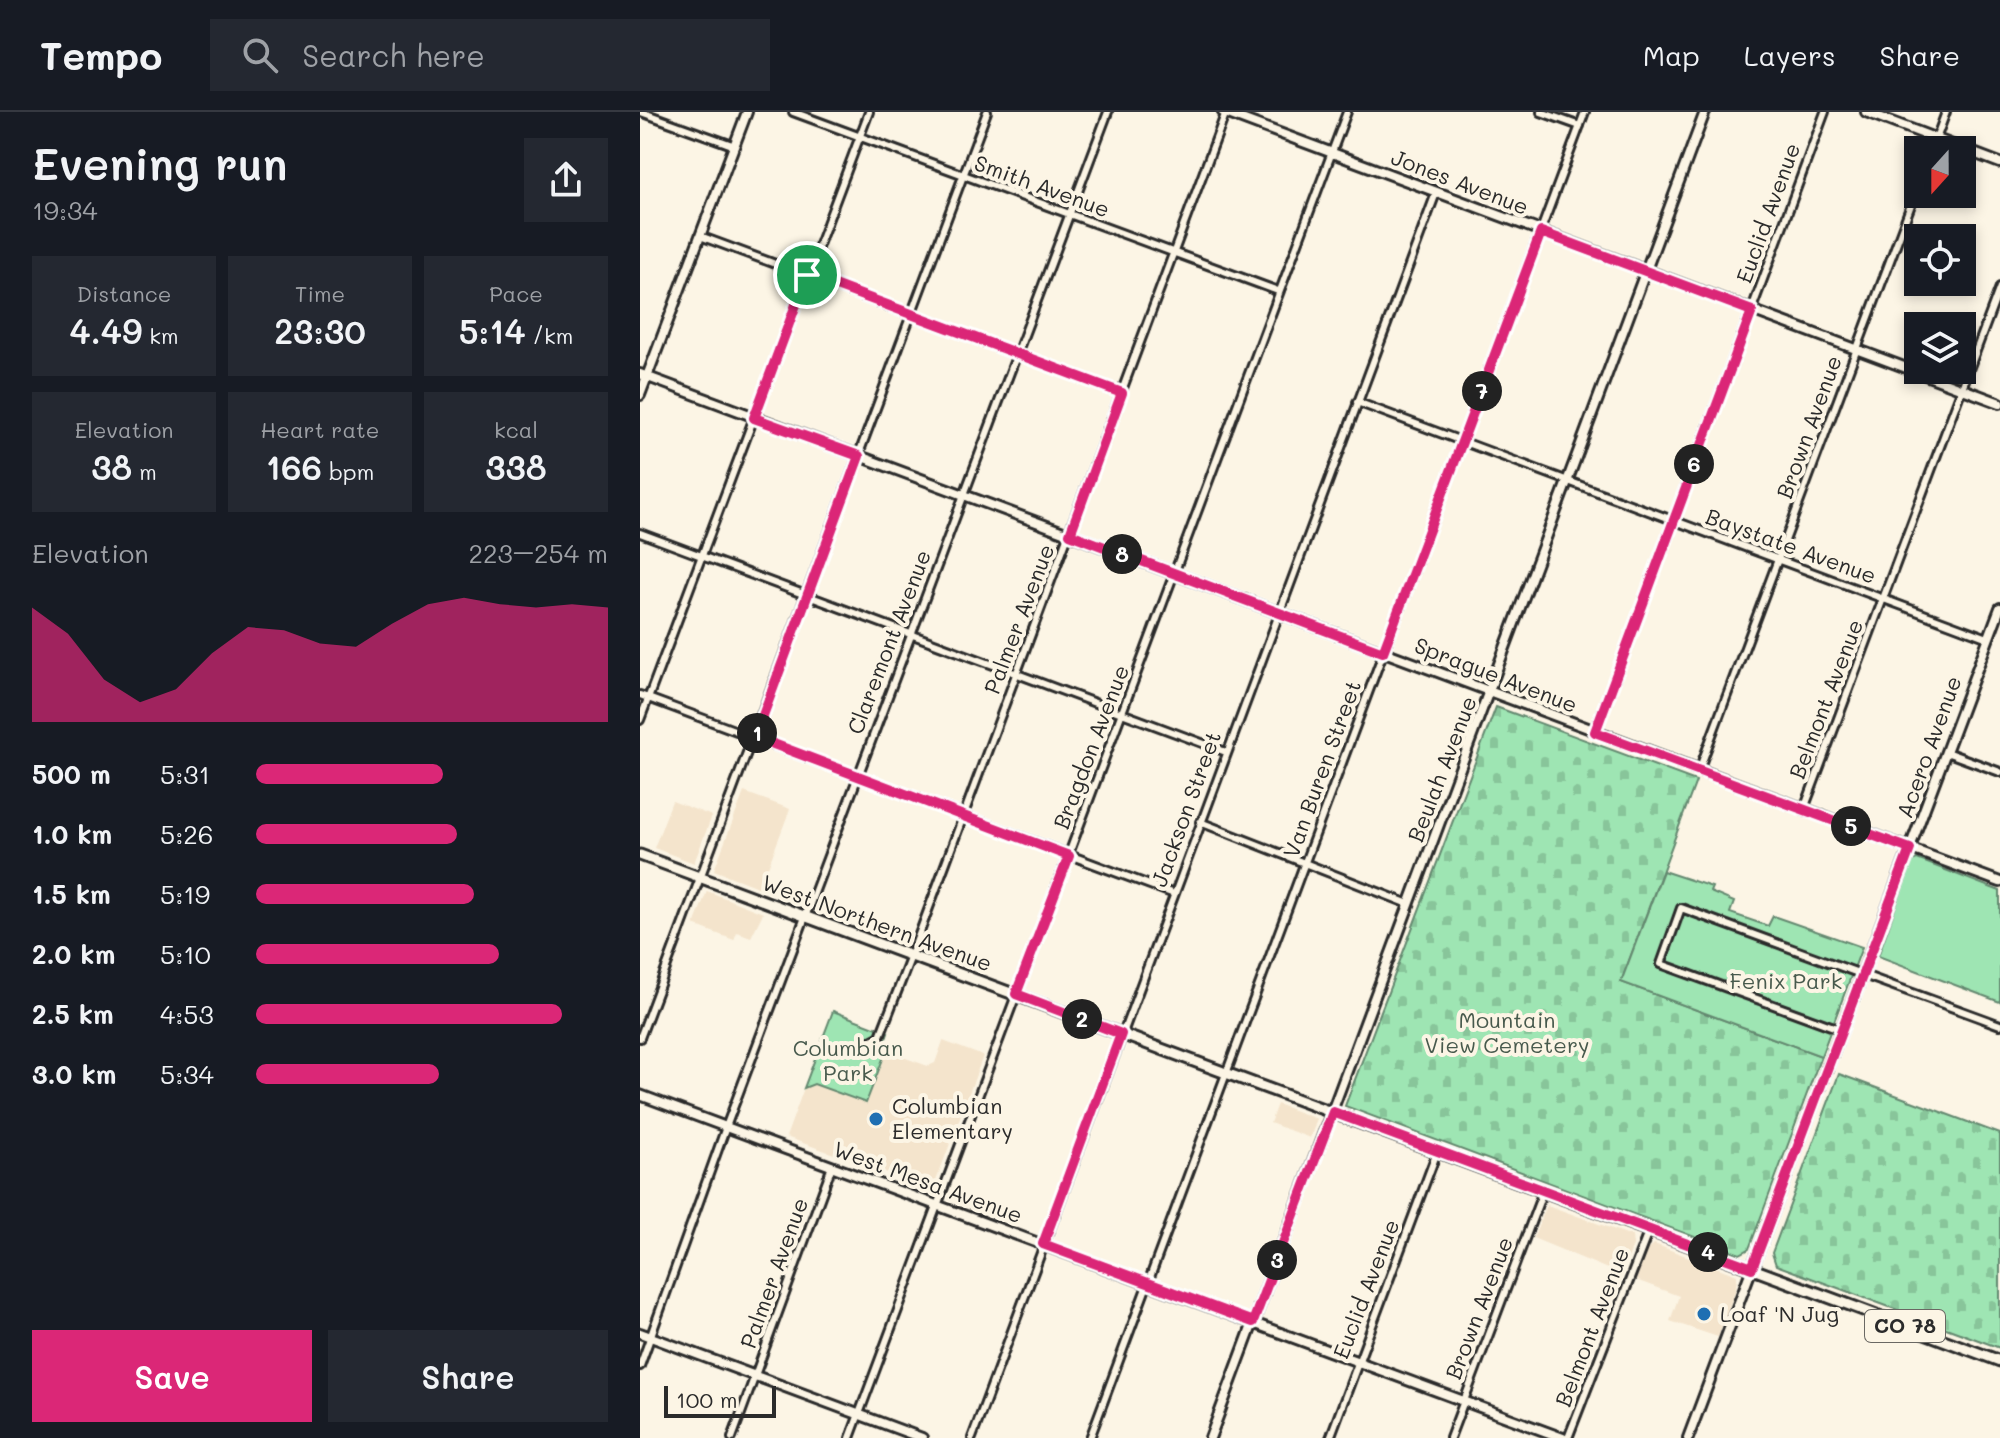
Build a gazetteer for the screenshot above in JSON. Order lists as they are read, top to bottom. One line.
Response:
{"streets":{"main road":["West Northern Avenue","CO 78"],"street":["Jones Avenue","Smith Avenue","Euclid Avenue","Brown Avenue","Baystate Avenue","Palmer Avenue","Claremont Avenue","Sprague Avenue","Belmont Avenue","Bragdon Avenue","Acero Avenue","Van Buren Street","Beulah Avenue","Jackson Street","West Mesa Avenue"]},"crossings":[["Jones Avenue","Euclid Avenue"],["Jones Avenue","Brown Avenue"],["Jones Avenue","Palmer Avenue"],["Jones Avenue","Belmont Avenue"],["Jones Avenue","Bragdon Avenue"],["Jones Avenue","Van Buren Street"],["Jones Avenue","Beulah Avenue"],["Jones Avenue","Jackson Street"],["Smith Avenue","Palmer Avenue"],["Smith Avenue","Claremont Avenue"],["Smith Avenue","Bragdon Avenue"],["Euclid Avenue","Baystate Avenue"],["Euclid Avenue","Sprague Avenue"],["Euclid Avenue","West Northern Avenue"],["Euclid Avenue","West Mesa Avenue"],["Brown Avenue","Baystate Avenue"],["Brown Avenue","Sprague Avenue"],["Brown Avenue","West Northern Avenue"],["Brown Avenue","West Mesa Avenue"],["Baystate Avenue","Belmont Avenue"],["Baystate Avenue","Acero Avenue"],["Baystate Avenue","Van Buren Street"],["Baystate Avenue","Beulah Avenue"],["Baystate Avenue","Jackson Street"],["Palmer Avenue","Sprague Avenue"],["Palmer Avenue","West Northern Avenue"],["Palmer Avenue","West Mesa Avenue"],["Claremont Avenue","Sprague Avenue"],["Claremont Avenue","West Northern Avenue"],["Claremont Avenue","West Mesa Avenue"],["Sprague Avenue","Belmont Avenue"],["Sprague Avenue","Bragdon Avenue"],["Sprague Avenue","Acero Avenue"],["Sprague Avenue","Van Buren Street"],["Sprague Avenue","Beulah Avenue"],["Sprague Avenue","Jackson Street"],["Belmont Avenue","West Northern Avenue"],["Belmont Avenue","West Mesa Avenue"],["Bragdon Avenue","West Northern Avenue"],["Bragdon Avenue","West Mesa Avenue"],["Acero Avenue","West Northern Avenue"],["Van Buren Street","West Northern Avenue"],["Van Buren Street","West Mesa Avenue"],["Beulah Avenue","West Northern Avenue"],["Beulah Avenue","West Mesa Avenue"],["Jackson Street","West Northern Avenue"],["Jackson Street","West Mesa Avenue"]],"parks":["Fenix Park","Mountain View Cemetery","Columbian Park"],"places":["Columbian Elementary","Loaf 'N Jug"],"scale_bar":"100 m","north":"bottom","page":{"header":"Tempo","search":"Search here","nav":["Map","Layers","Share"],"heading":["Evening run","19:34"],"stats":[["Distance","4.49 km"],["Time","23:30"],["Pace","5:14 /km"],["Elevation","38 m"],["Heart rate","166 bpm"],["kcal","338"]],"pins":["7","6","8","1","5","2","4","3"],"chart":["Elevation","223–254 m"],"list":[{"name":"500 m","note":"5:31"},{"name":"1.0 km","note":"5:26"},{"name":"1.5 km","note":"5:19"},{"name":"2.0 km","note":"5:10"},{"name":"2.5 km","note":"4:53"},{"name":"3.0 km","note":"5:34"}],"buttons":["Save","Share"],"scale":"100 m"}}
